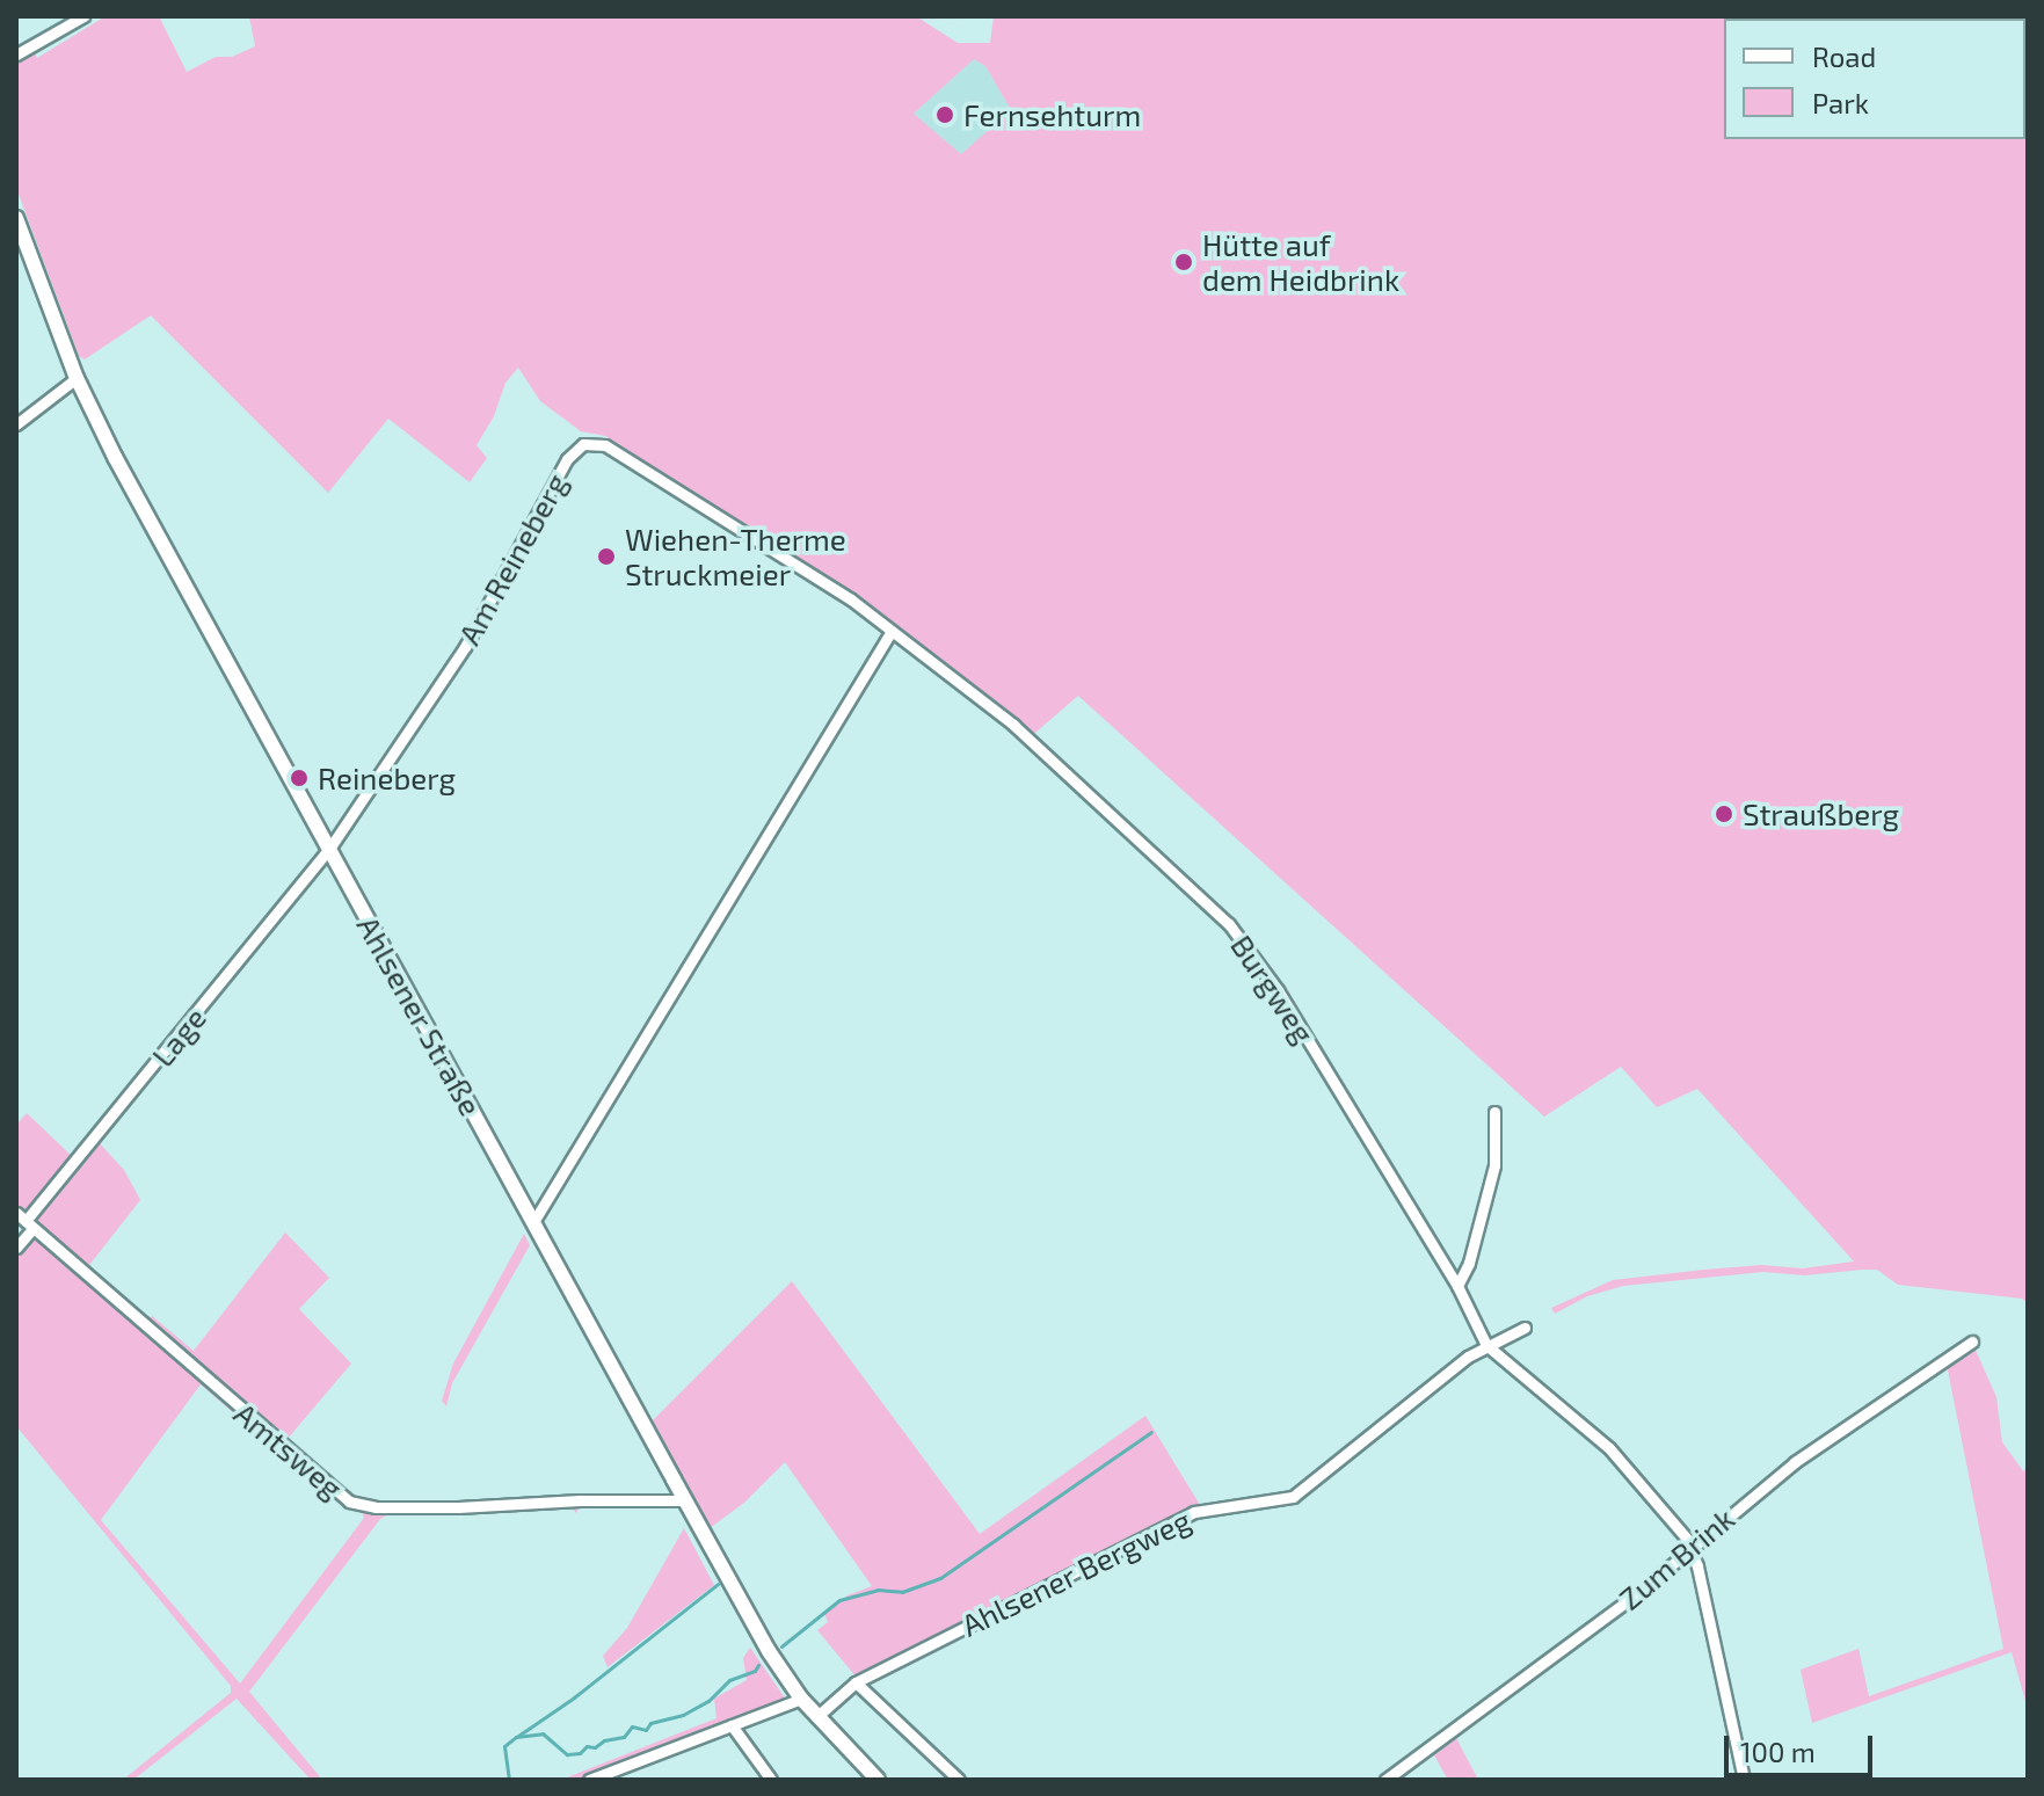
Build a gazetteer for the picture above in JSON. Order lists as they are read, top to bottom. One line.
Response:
{"streets":{"main road":["Ahlsener Straße"],"street":["Am Reineberg","Burgweg","Lage","Amtsweg","Zum Brink","Ahlsener Bergweg"]},"crossings":[["Am Reineberg","Burgweg"],["Am Reineberg","Ahlsener Straße"],["Am Reineberg","Lage"],["Burgweg","Zum Brink"],["Burgweg","Ahlsener Bergweg"],["Ahlsener Straße","Lage"],["Ahlsener Straße","Amtsweg"],["Ahlsener Straße","Ahlsener Bergweg"],["Lage","Amtsweg"]],"places":["Fernsehturm","Hütte auf dem Heidbrink","Wiehen-Therme Struckmeier","Reineberg","Straußberg"],"legend":["Road","Park"],"scale_bar":"100 m"}
